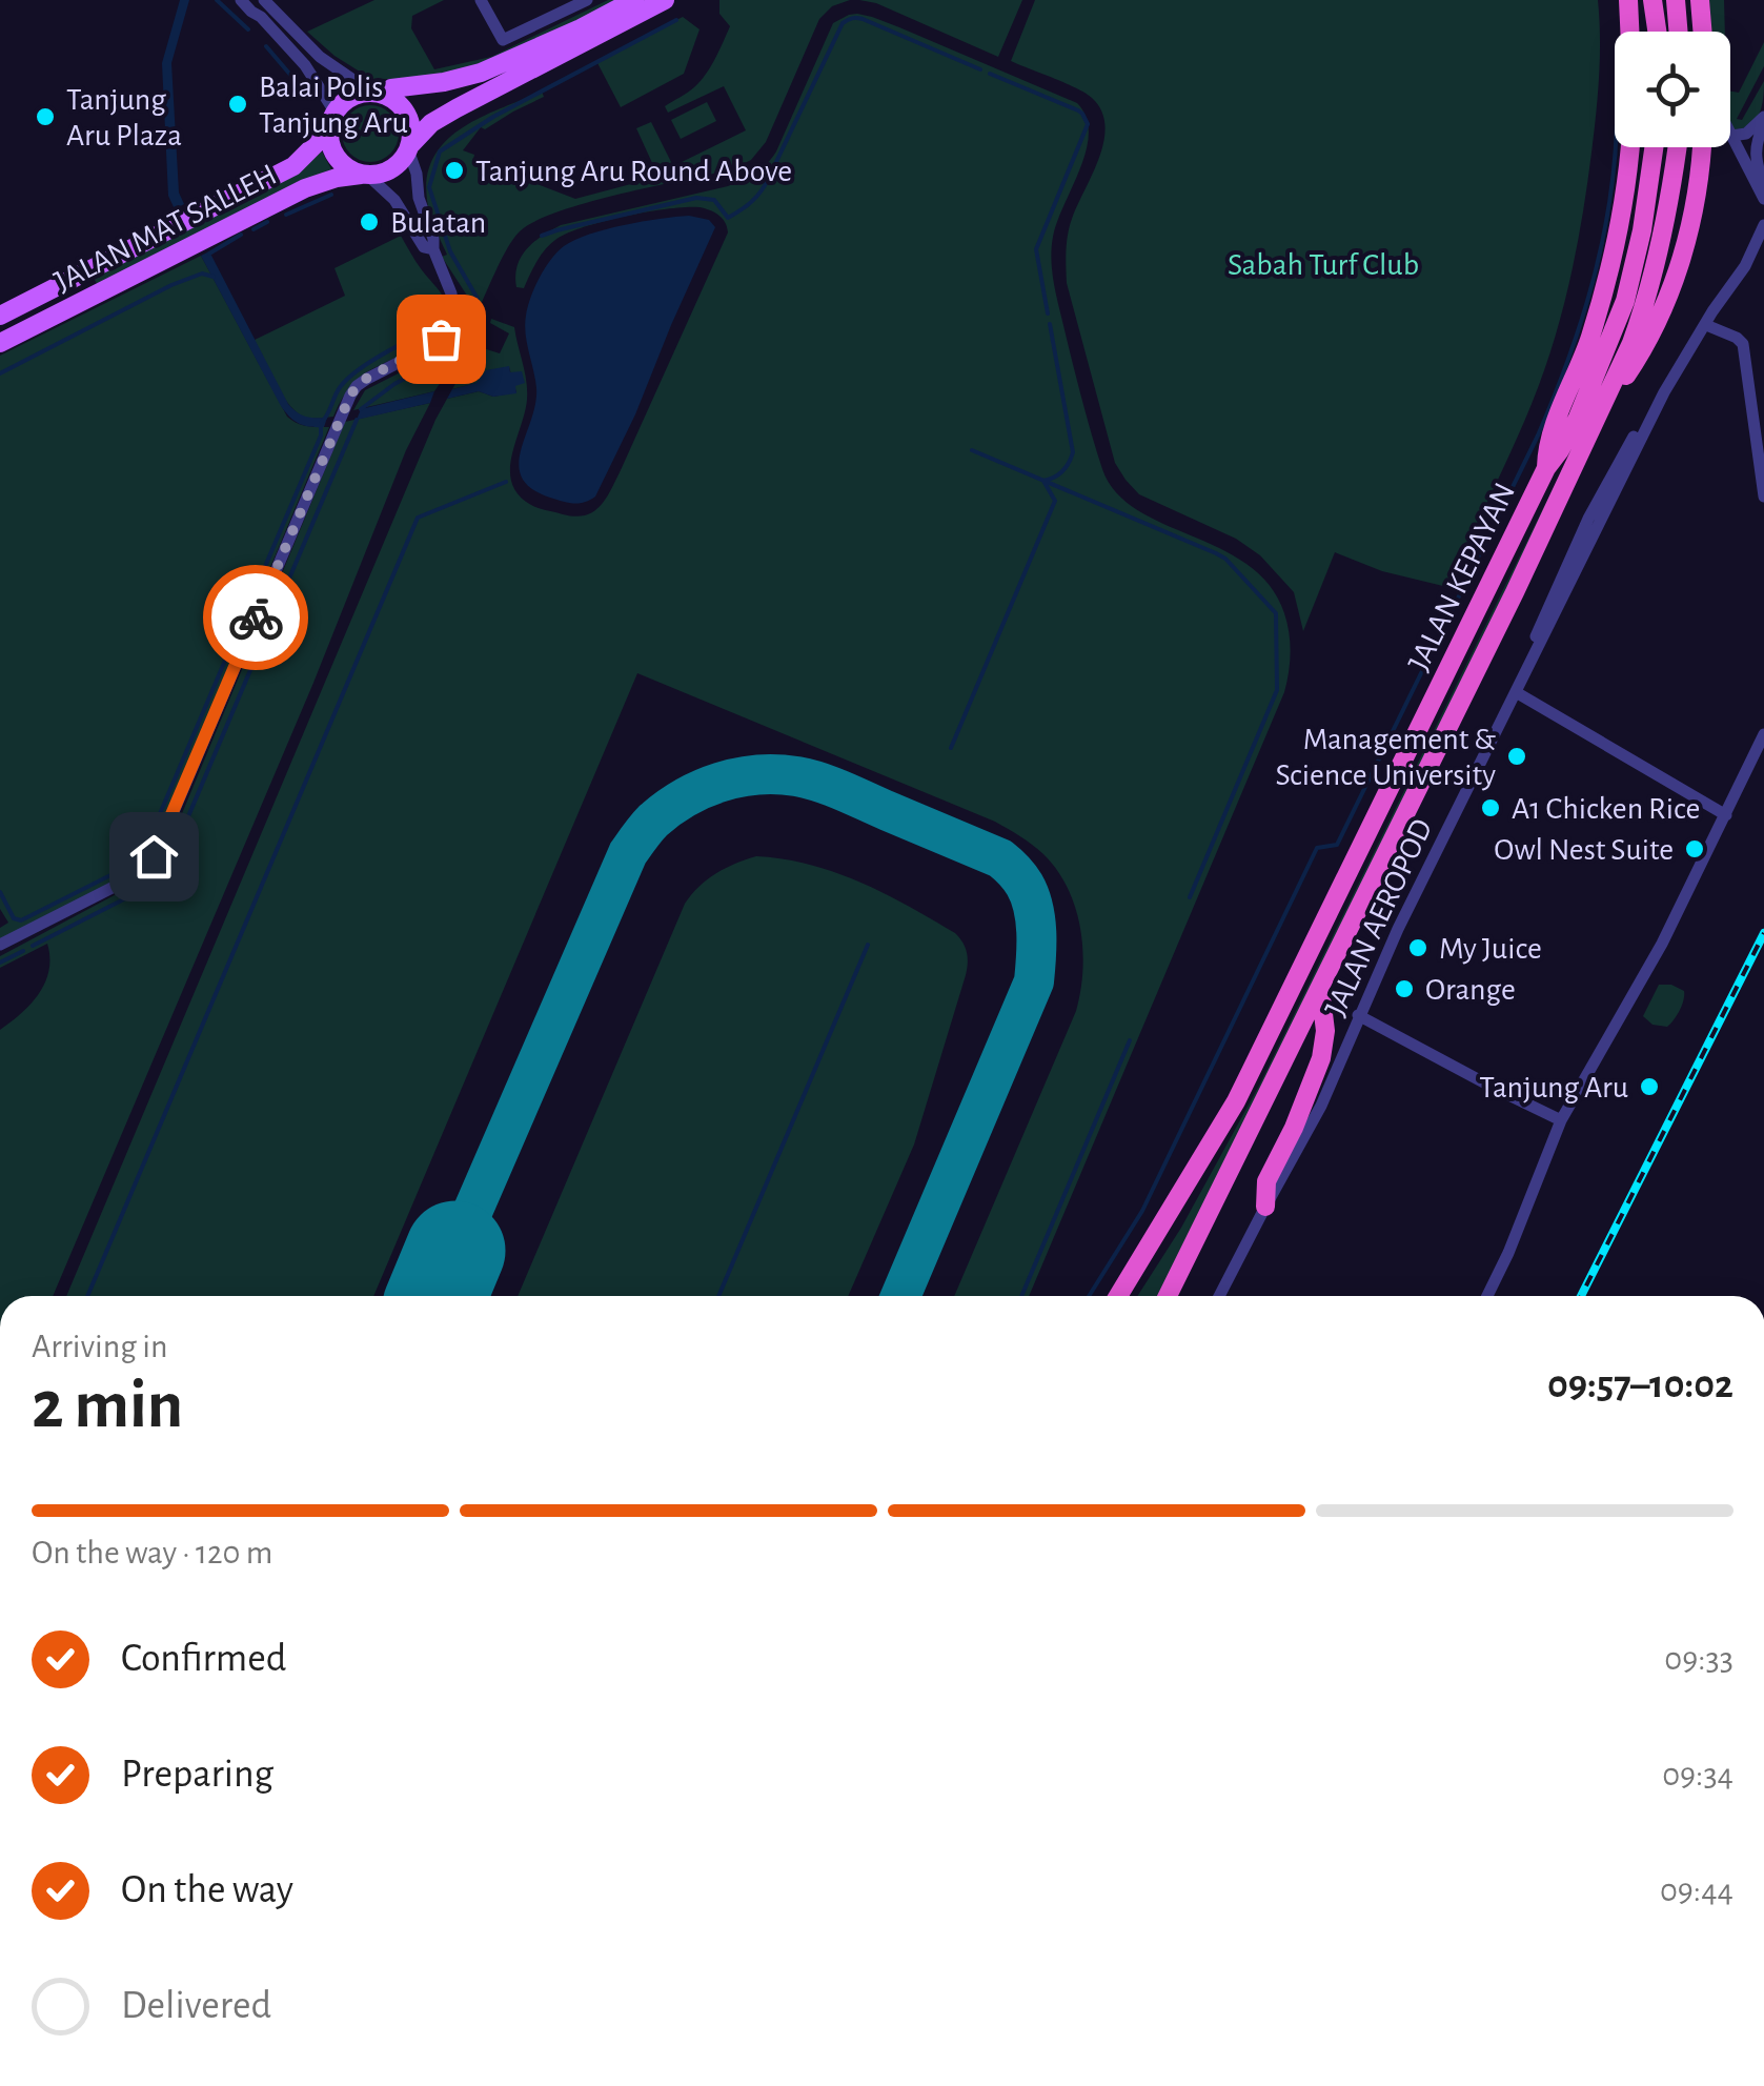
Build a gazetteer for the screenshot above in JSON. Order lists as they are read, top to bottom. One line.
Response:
{"streets":{"highway":["JALAN KEPAYAN"],"main road":["JALAN MAT SALLEH"],"street":["JALAN AEROPOD"]},"parks":["Sabah Turf Club"],"places":["Balai Polis Tanjung Aru","Tanjung Aru Plaza","Tanjung Aru Round Above","Bulatan","Management & Science University","A1 Chicken Rice","Owl Nest Suite","My Juice","Orange","Tanjung Aru"],"page":{"heading":["2 min","Arriving in","09:57–10:02"],"bar":"On the way · 120 m","list":[["Confirmed","09:33"],["Preparing","09:34"],["On the way","09:44"],"Delivered"]}}
